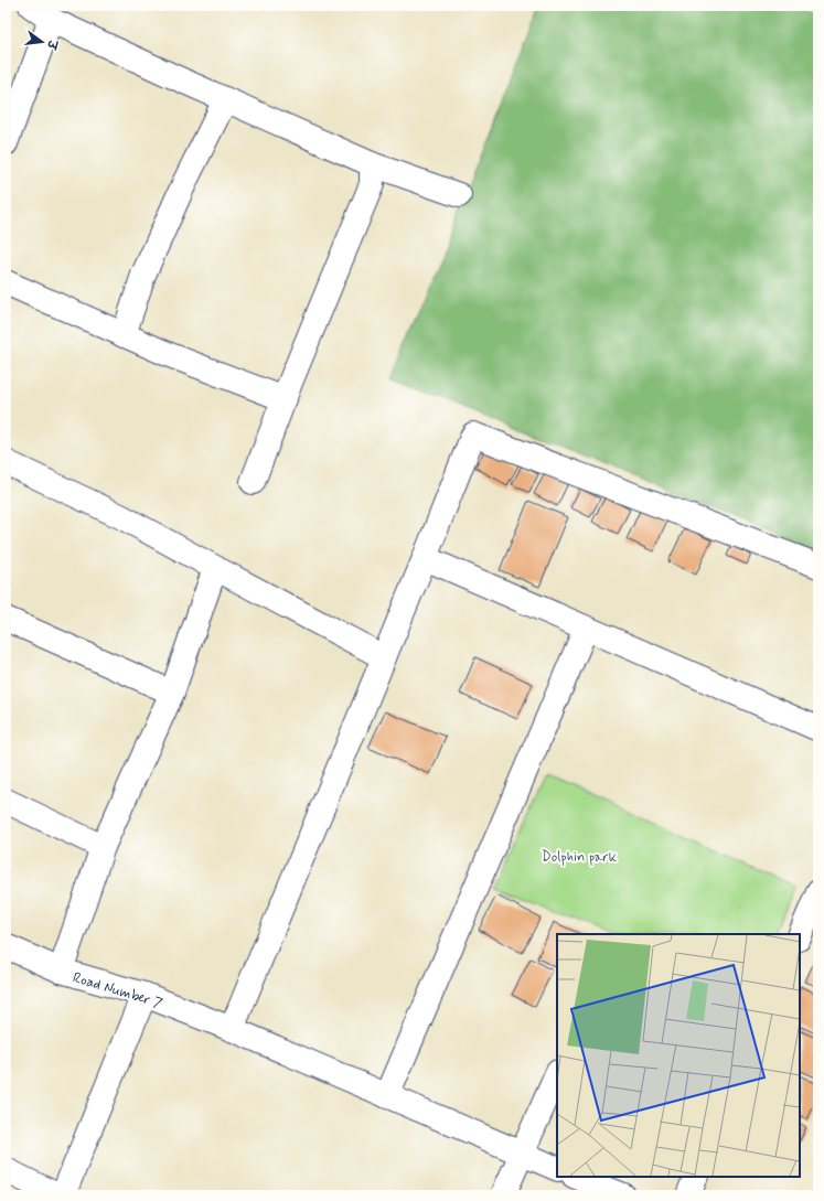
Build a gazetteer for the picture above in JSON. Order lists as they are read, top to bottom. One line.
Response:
{"streets":{"street":["Road Number 7"]},"parks":["Dolphin park"],"north":"right"}
